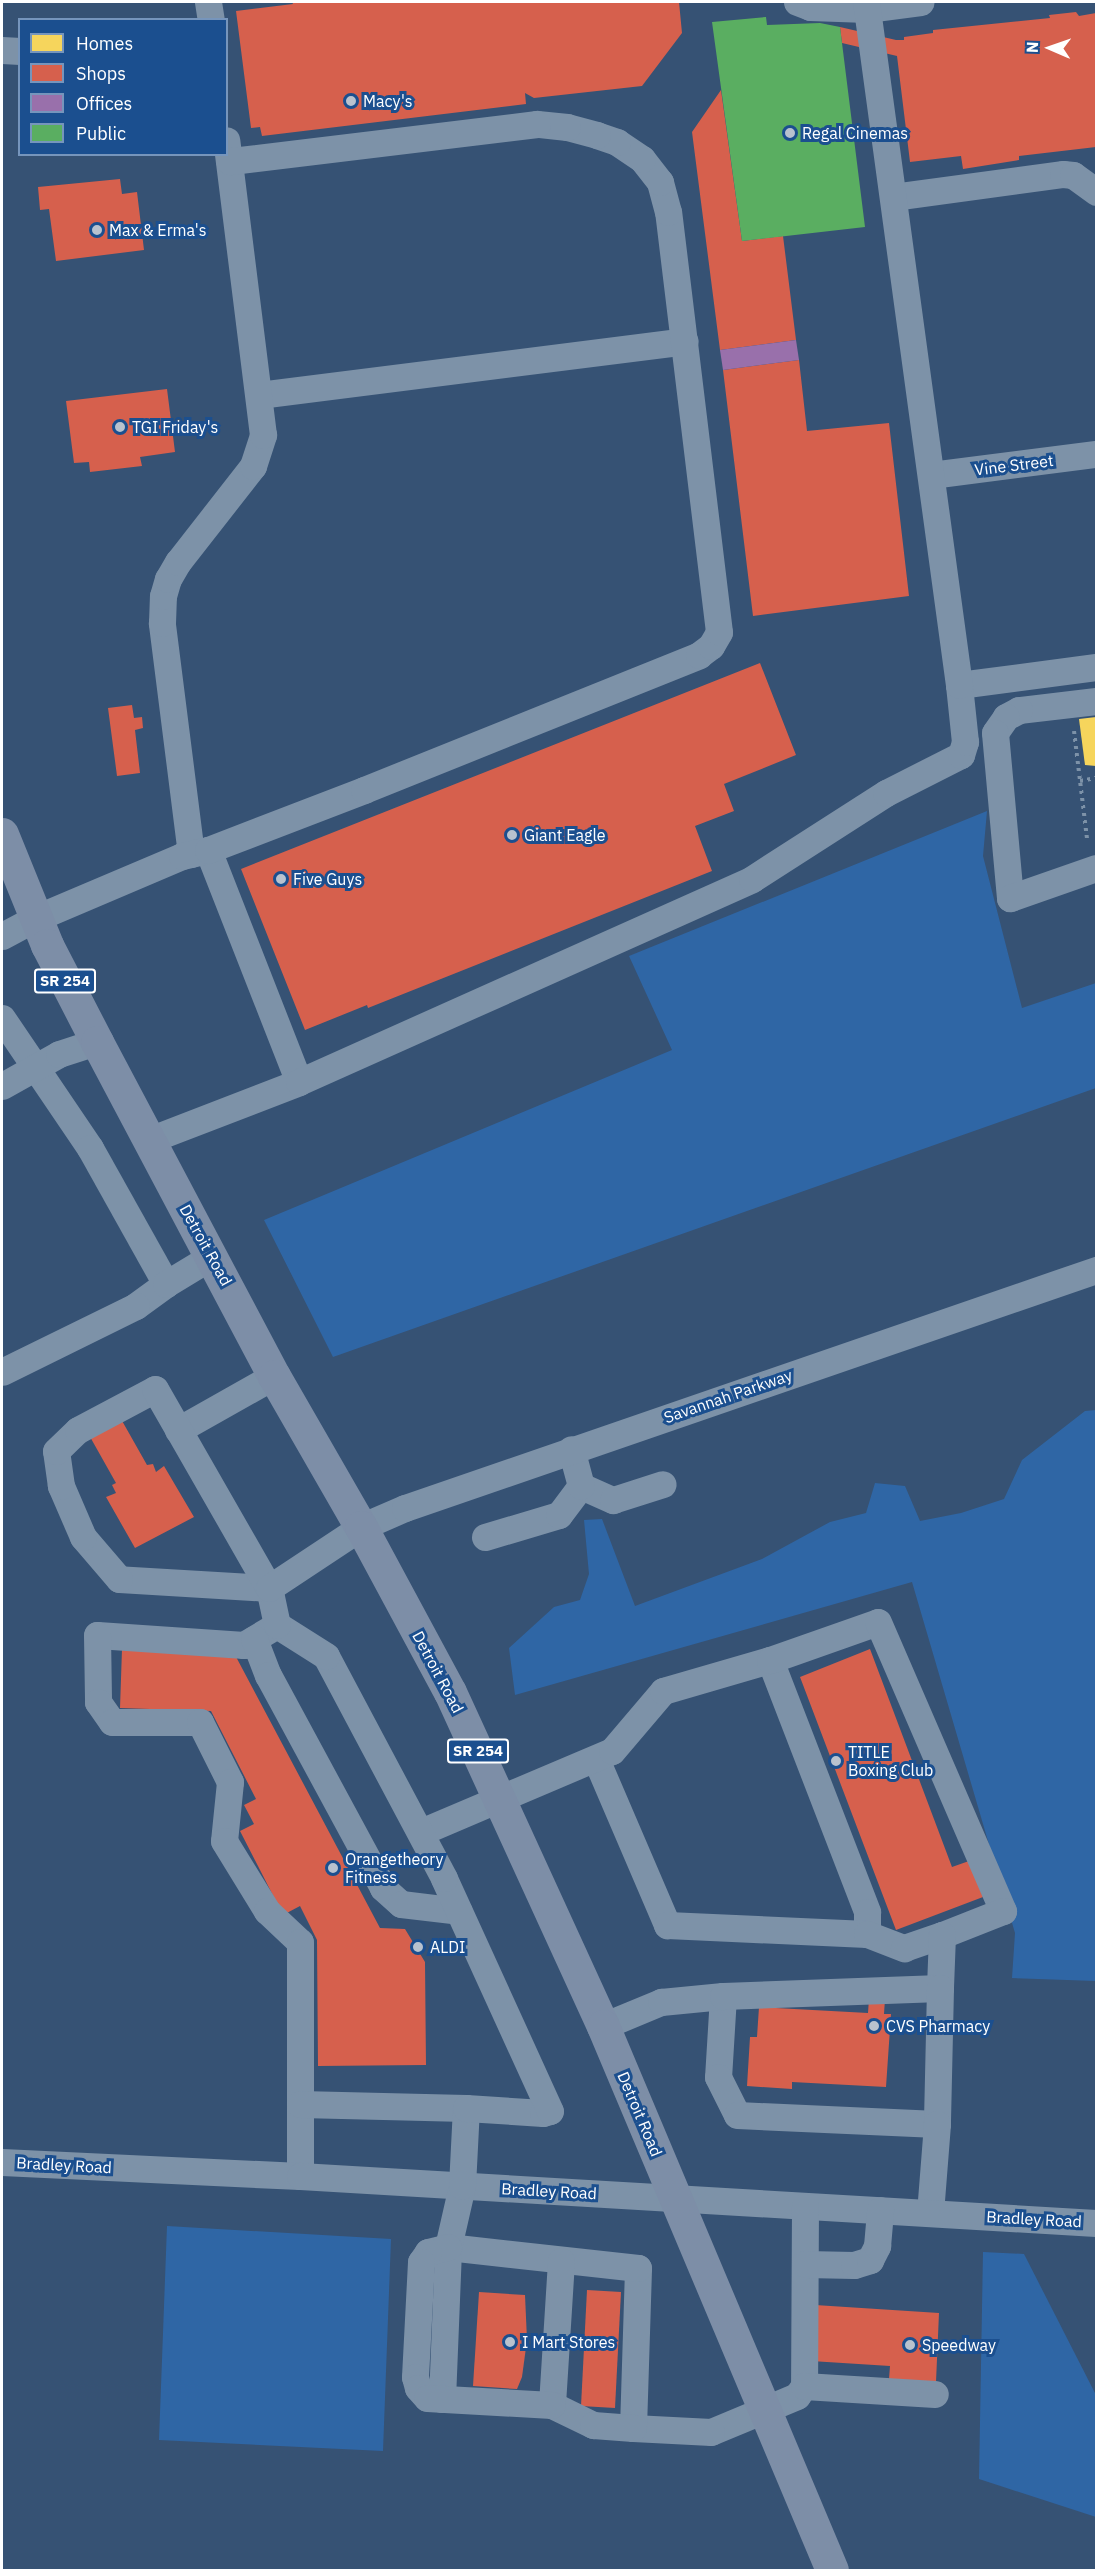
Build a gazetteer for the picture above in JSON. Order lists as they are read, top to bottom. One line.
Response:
{"streets":{"main road":["SR 254","Detroit Road"],"street":["Vine Street","Savannah Parkway","Bradley Road"]},"crossings":[["Detroit Road","Savannah Parkway"],["Detroit Road","Bradley Road"]],"places":["Macy's","Regal Cinemas","Max & Erma's","TGI Friday's","Giant Eagle","Five Guys","TITLE Boxing Club","Orangetheory Fitness","ALDI","CVS Pharmacy","I Mart Stores","Speedway"],"legend":["Homes","Shops","Offices","Public"],"north":"left"}
